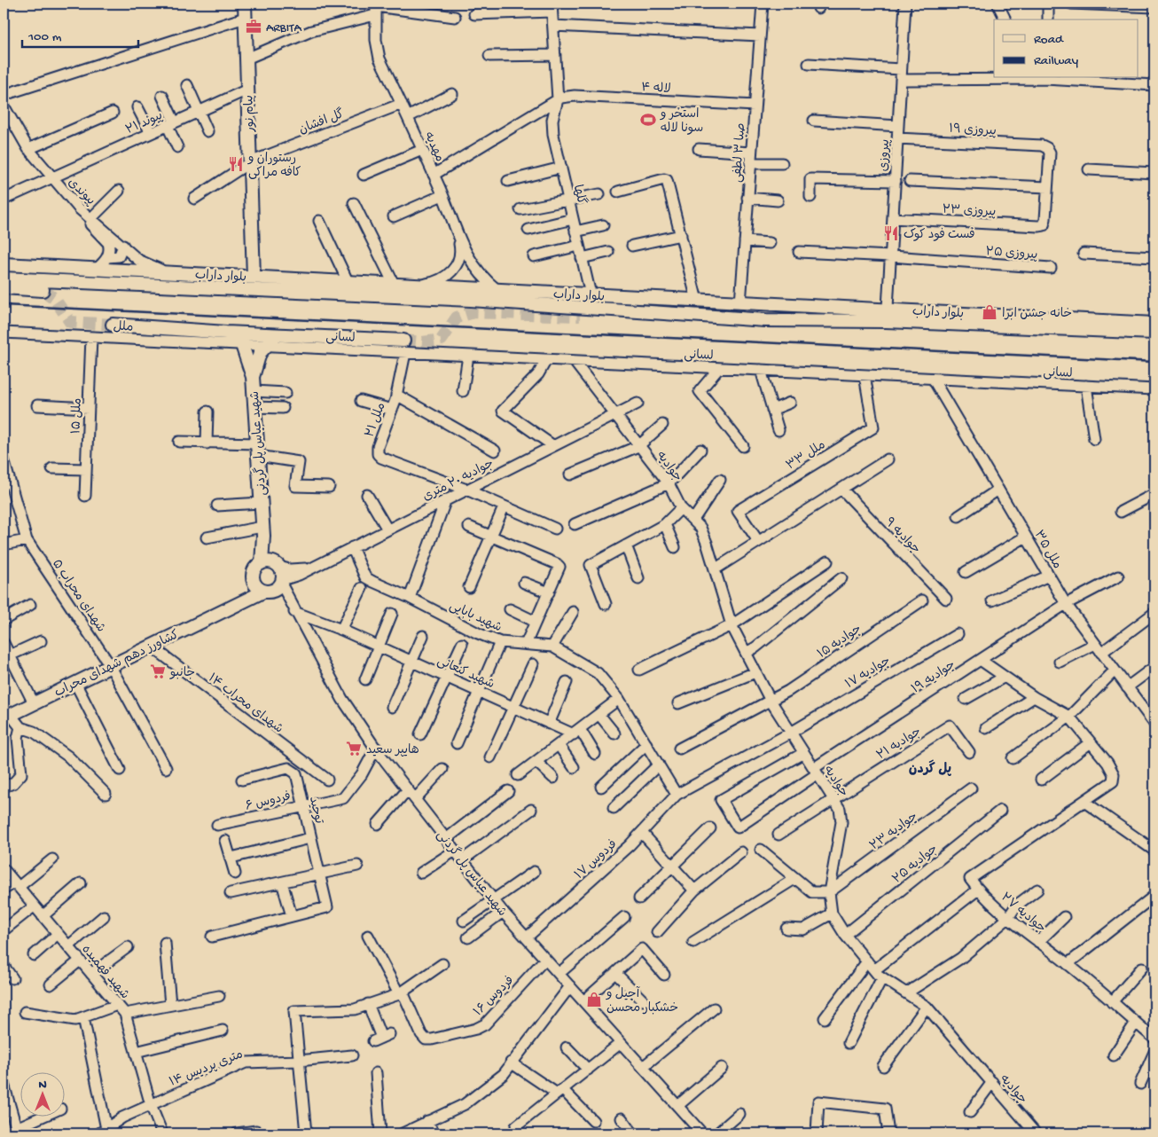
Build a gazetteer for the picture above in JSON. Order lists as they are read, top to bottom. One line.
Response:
{"streets":{"main road":["پیام نور","بلوار داراب","شهید عباس پل گردنی","کشاورز دهم شهدای محراب"],"street":["لاله ۴","گل افشان","پیوند ۲۱","پیروزی ۱۹","مهدیه","صبا ۳ لطفی","پیروزی","پیوندی","گلها","پیروزی ۲۳","پیروزی ۲۵","ملل","لسانی","ملل ۱۵","ملل ۲۱","ملل ۳۳","جوادیه","جوادیه ۲۰ متری","جوادیه ۹","ملل ۳۵","شهدای محراب ۵","شهید بابایی","جوادیه ۱۵","شهید کنعانی","جوادیه ۱۷","جوادیه ۱۹","شهدای محراب ۱۴","جوادیه ۲۱","فردوس ۶","توحید","جوادیه ۲۳","فردوس ۱۷","جوادیه ۲۵","جوادیه ۲۷","شهید فهمیده","فردوس ۱۶","۱۴ متری پردیس"]},"crossings":[["لاله ۴","صبا ۳ لطفی"],["لاله ۴","گلها"],["پیام نور","گل افشان"],["پیام نور","پیوند ۲۱"],["پیام نور","بلوار داراب"],["گل افشان","مهدیه"],["پیوند ۲۱","پیوندی"],["پیروزی ۱۹","پیروزی"],["پیروزی ۱۹","پیروزی ۲۳"],["مهدیه","بلوار داراب"],["صبا ۳ لطفی","بلوار داراب"],["پیروزی","پیروزی ۲۳"],["پیروزی","پیروزی ۲۵"],["پیروزی","بلوار داراب"],["پیوندی","بلوار داراب"],["گلها","بلوار داراب"],["ملل","لسانی"],["ملل","ملل ۱۵"],["ملل","شهید عباس پل گردنی"],["لسانی","ملل ۲۱"],["لسانی","شهید عباس پل گردنی"],["لسانی","ملل ۳۳"],["لسانی","جوادیه"],["لسانی","ملل ۳۵"],["ملل ۲۱","جوادیه ۲۰ متری"],["شهید عباس پل گردنی","جوادیه ۲۰ متری"],["شهید عباس پل گردنی","کشاورز دهم شهدای محراب"],["شهید عباس پل گردنی","شهید کنعانی"],["شهید عباس پل گردنی","فردوس ۶"],["شهید عباس پل گردنی","فردوس ۱۷"],["شهید عباس پل گردنی","فردوس ۱۶"],["جوادیه","جوادیه ۲۰ متری"],["جوادیه","جوادیه ۱۵"],["جوادیه","جوادیه ۱۷"],["جوادیه","جوادیه ۱۹"],["جوادیه","جوادیه ۲۱"],["جوادیه","جوادیه ۲۳"],["جوادیه","جوادیه ۲۵"],["جوادیه ۲۰ متری","شهید بابایی"],["جوادیه ۲۰ متری","کشاورز دهم شهدای محراب"],["ملل ۳۵","جوادیه ۱۹"],["شهدای محراب ۵","کشاورز دهم شهدای محراب"],["شهید بابایی","جوادیه ۱۷"],["شهید بابایی","فردوس ۱۷"],["کشاورز دهم شهدای محراب","شهدای محراب ۱۴"],["جوادیه ۱۷","فردوس ۱۷"],["فردوس ۶","توحید"],["شهید فهمیده","۱۴ متری پردیس"]],"districts":["پل گردن"],"places":{"office":["ARBITA"],"sports":["استخر و سونا لاله"],"restaurant":["رستوران و کافه مراکی","فست فود کوک"],"shop":["خانه جشن ابرا","آجیل و خشکبار محسن"],"supermarket":["جانبو","هایپر سعید"]},"legend":["Road","Railway"],"scale_bar":"100 m","north":"top"}
